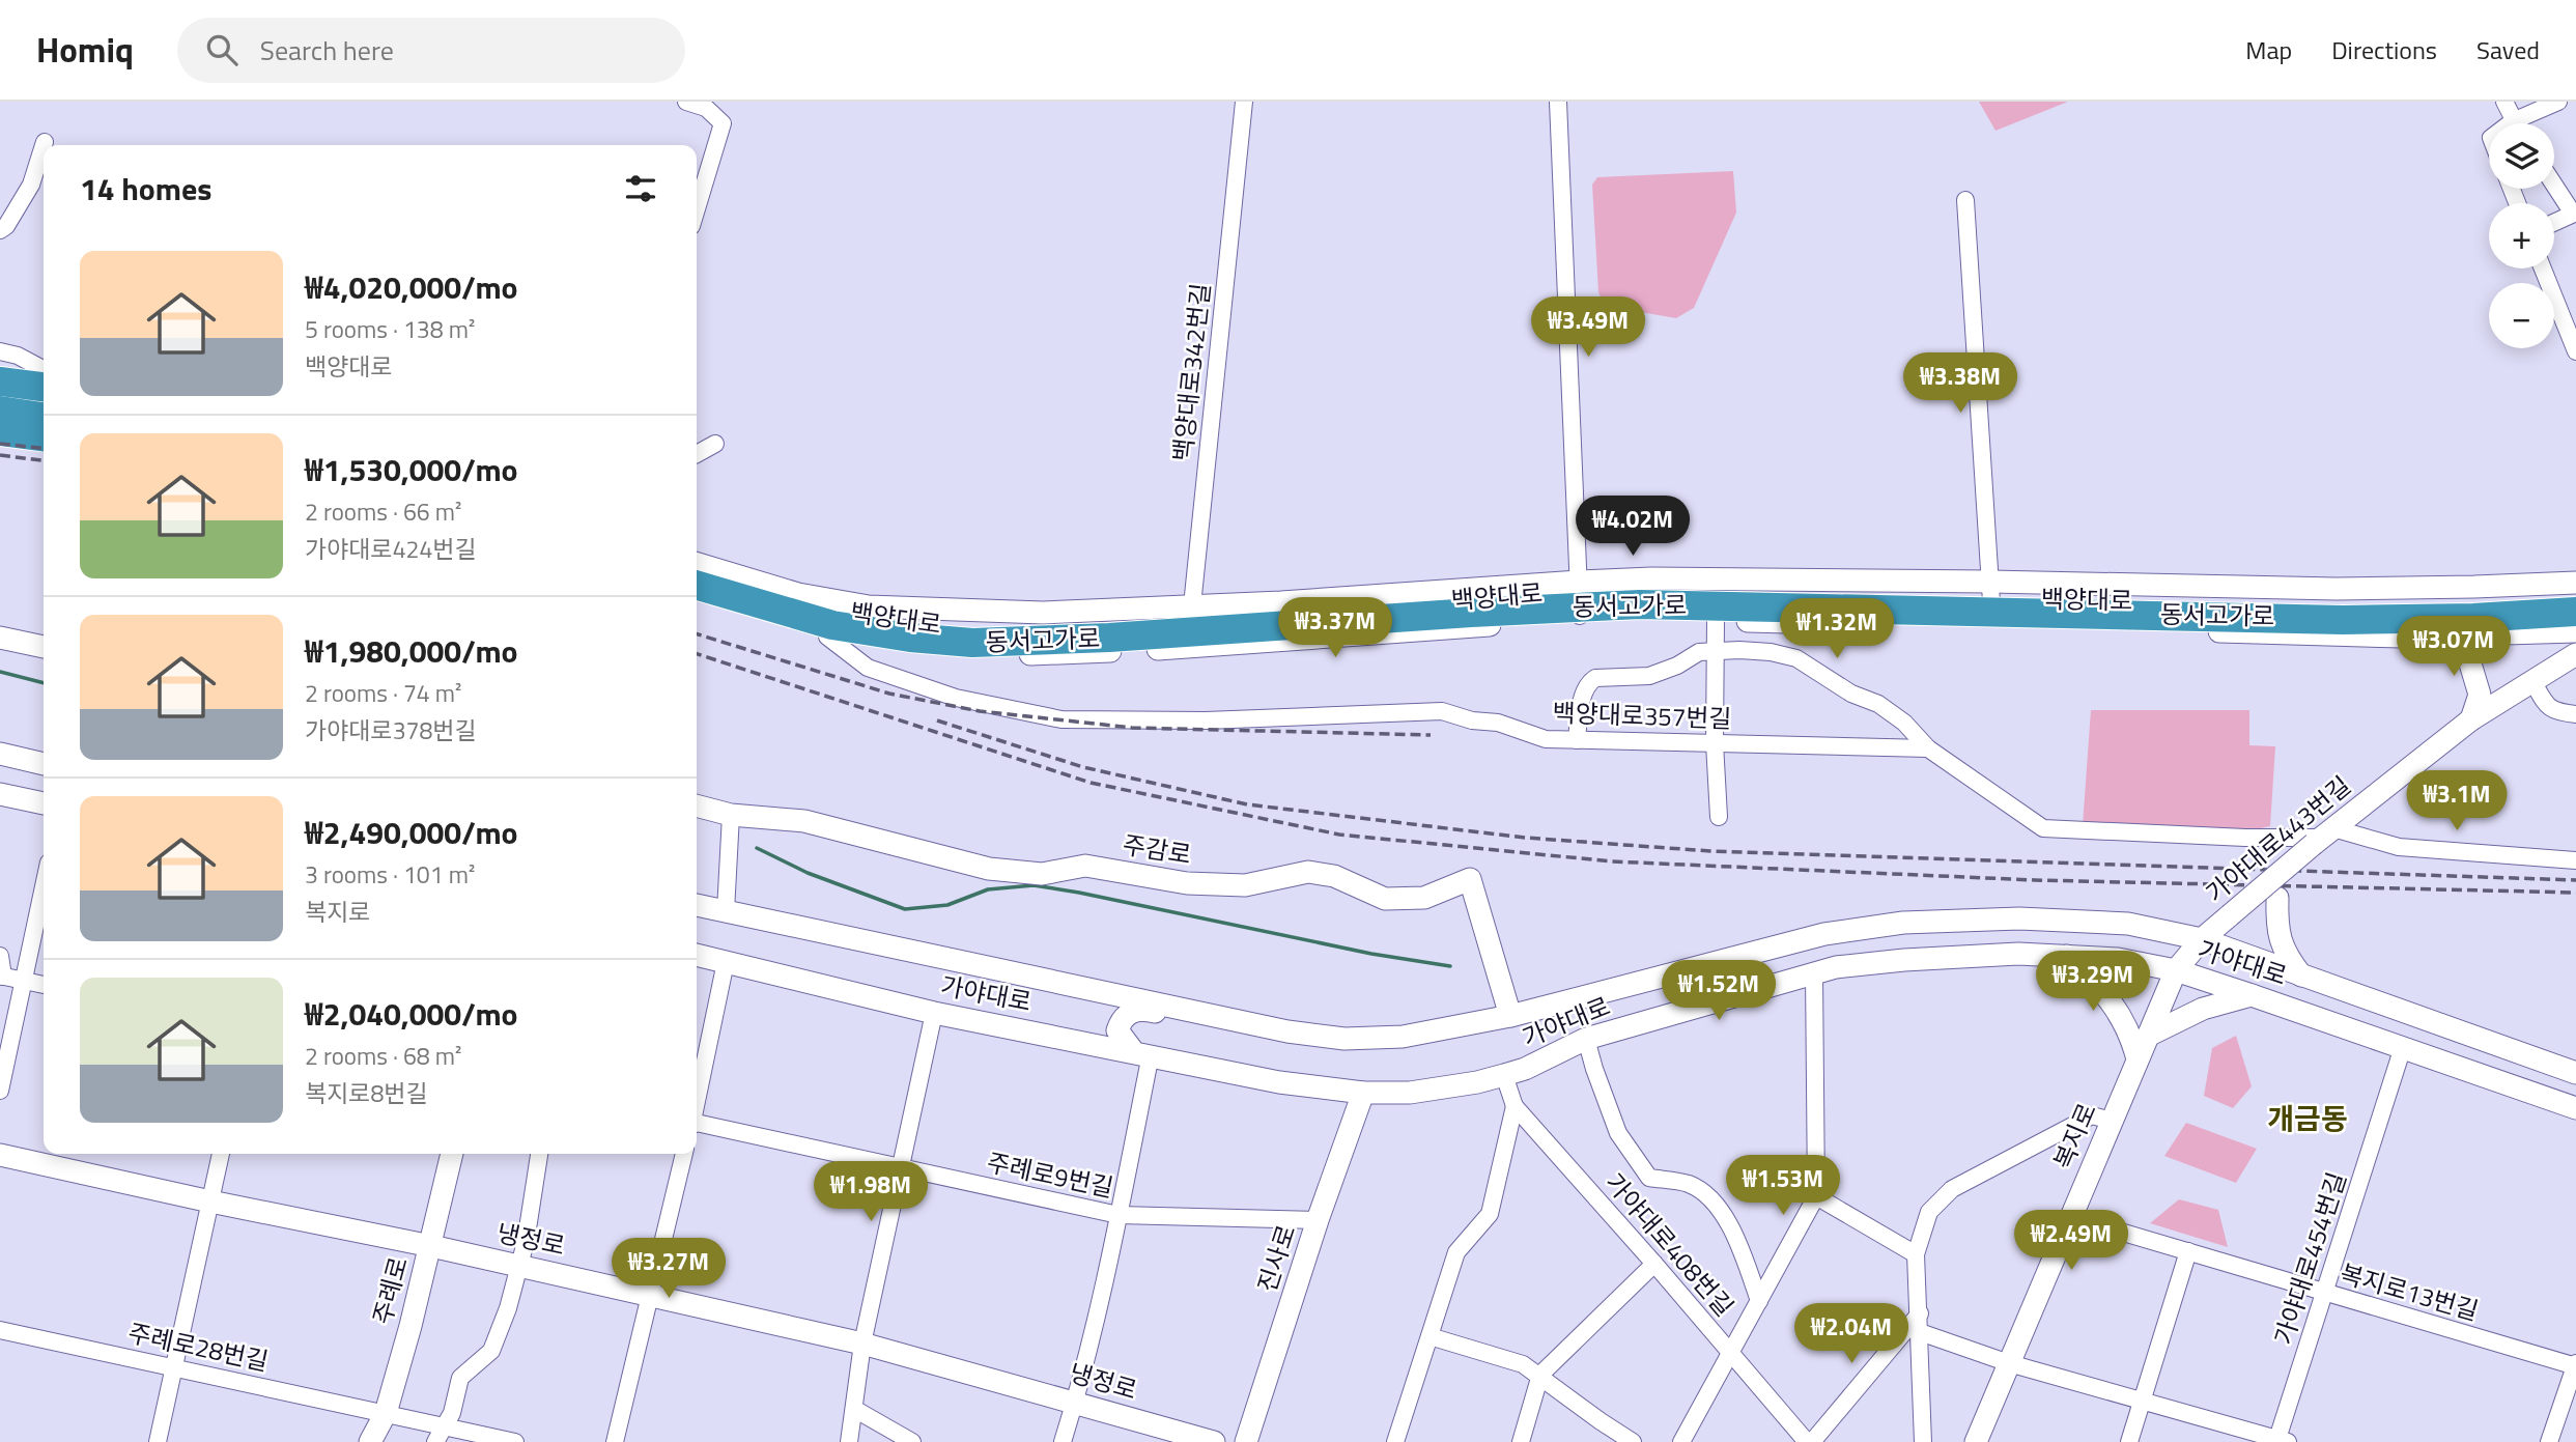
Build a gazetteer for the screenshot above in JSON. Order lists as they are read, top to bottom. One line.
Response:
{"streets":{"highway":["동서고가로"],"main road":["백양대로","가야대로443번길","주감로","가야대로","복지로","냉정로","진사로","주례로"],"street":["백양대로342번길","백양대로357번길","주례로9번길","가야대로408번길","가야대로454번길","복지로13번길","주례로28번길"]},"crossings":[["백양대로342번길","백양대로"],["백양대로","동서고가로"],["백양대로","백양대로357번길"],["가야대로443번길","가야대로"],["가야대로443번길","복지로"],["주감로","가야대로"],["가야대로","복지로"],["가야대로","가야대로408번길"],["가야대로","진사로"],["가야대로","가야대로454번길"],["복지로","복지로13번길"],["주례로9번길","진사로"],["냉정로","주례로"],["가야대로454번길","복지로13번길"],["주례로","주례로28번길"]],"districts":["개금동"],"page":{"header":"Homiq","search":"Search here","nav":["Map","Directions","Saved"],"map_buttons":["+","−"],"heading":"14 homes","list":[{"name":"₩4,020,000/mo","note":"5 rooms · 138 m² · 백양대로"},{"name":"₩1,530,000/mo","note":"2 rooms · 66 m² · 가야대로424번길"},{"name":"₩1,980,000/mo","note":"2 rooms · 74 m² · 가야대로378번길"},{"name":"₩2,490,000/mo","note":"3 rooms · 101 m² · 복지로"},{"name":"₩2,040,000/mo","note":"2 rooms · 68 m² · 복지로8번길"}],"price":["₩3.49M","₩3.38M","₩4.02M","₩3.37M","₩1.32M","₩3.07M","₩3.1M","₩3.29M","₩1.52M","₩1.53M","₩1.98M","₩2.49M","₩3.27M","₩2.04M"]}}
